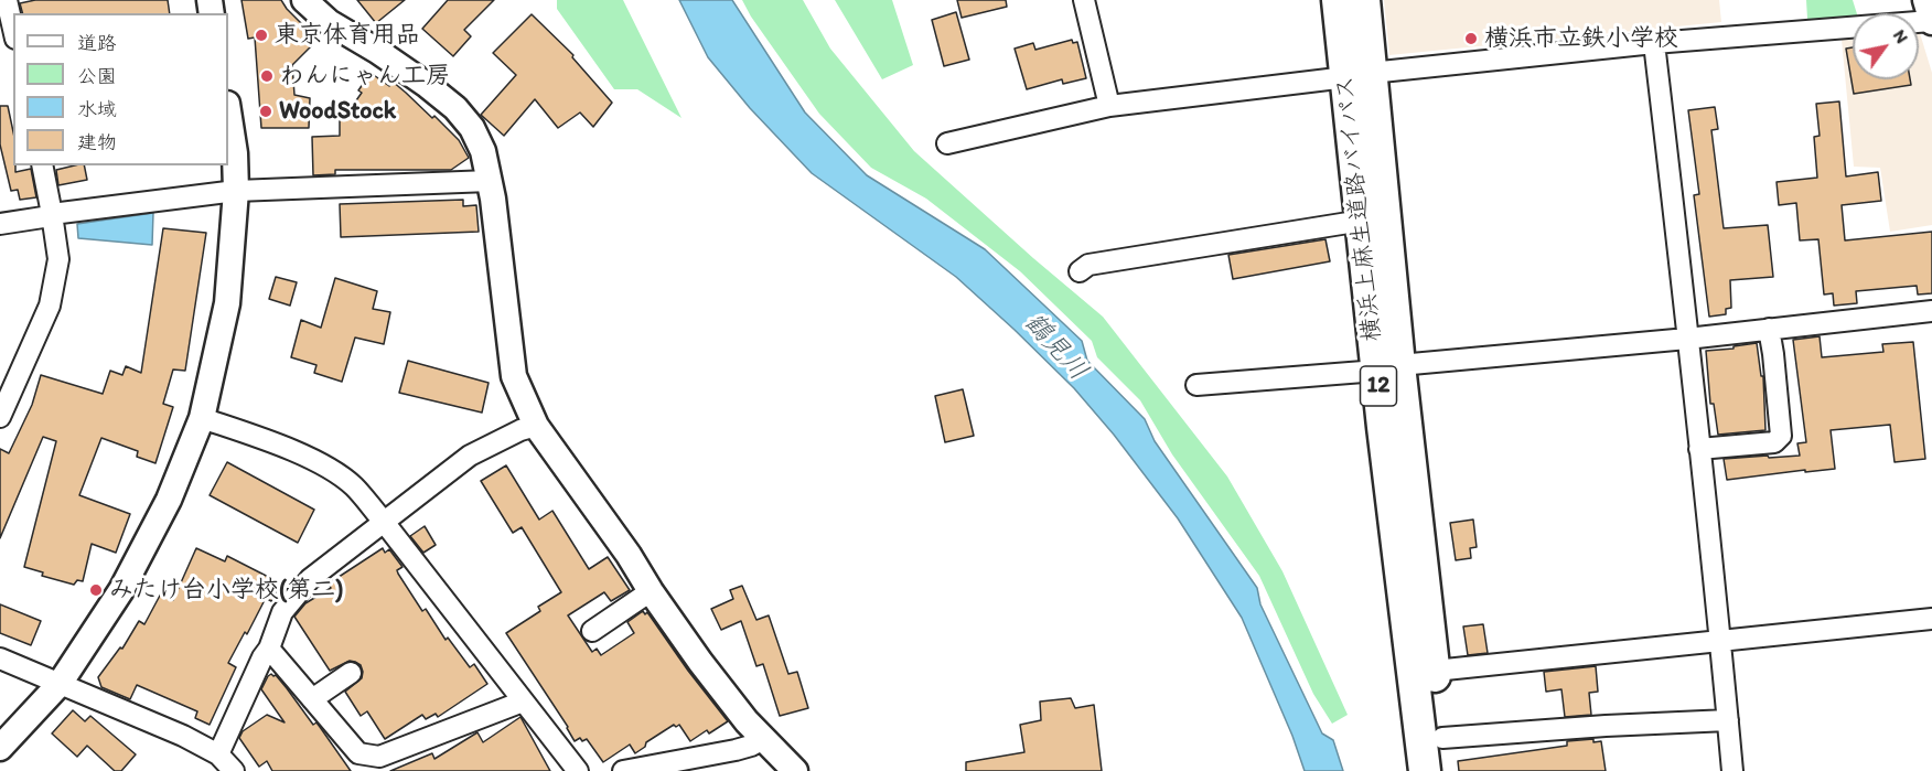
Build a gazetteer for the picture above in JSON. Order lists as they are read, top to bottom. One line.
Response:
{"streets":{"main road":["横浜上麻生道路バイパス","12"]},"water":["鶴見川"],"places":["東京体育用品","横浜市立鉄小学校","わんにゃん工房","WoodStock","みたけ台小学校(第二)"],"legend":["道路","公園","水域","建物"],"north":"top right"}
